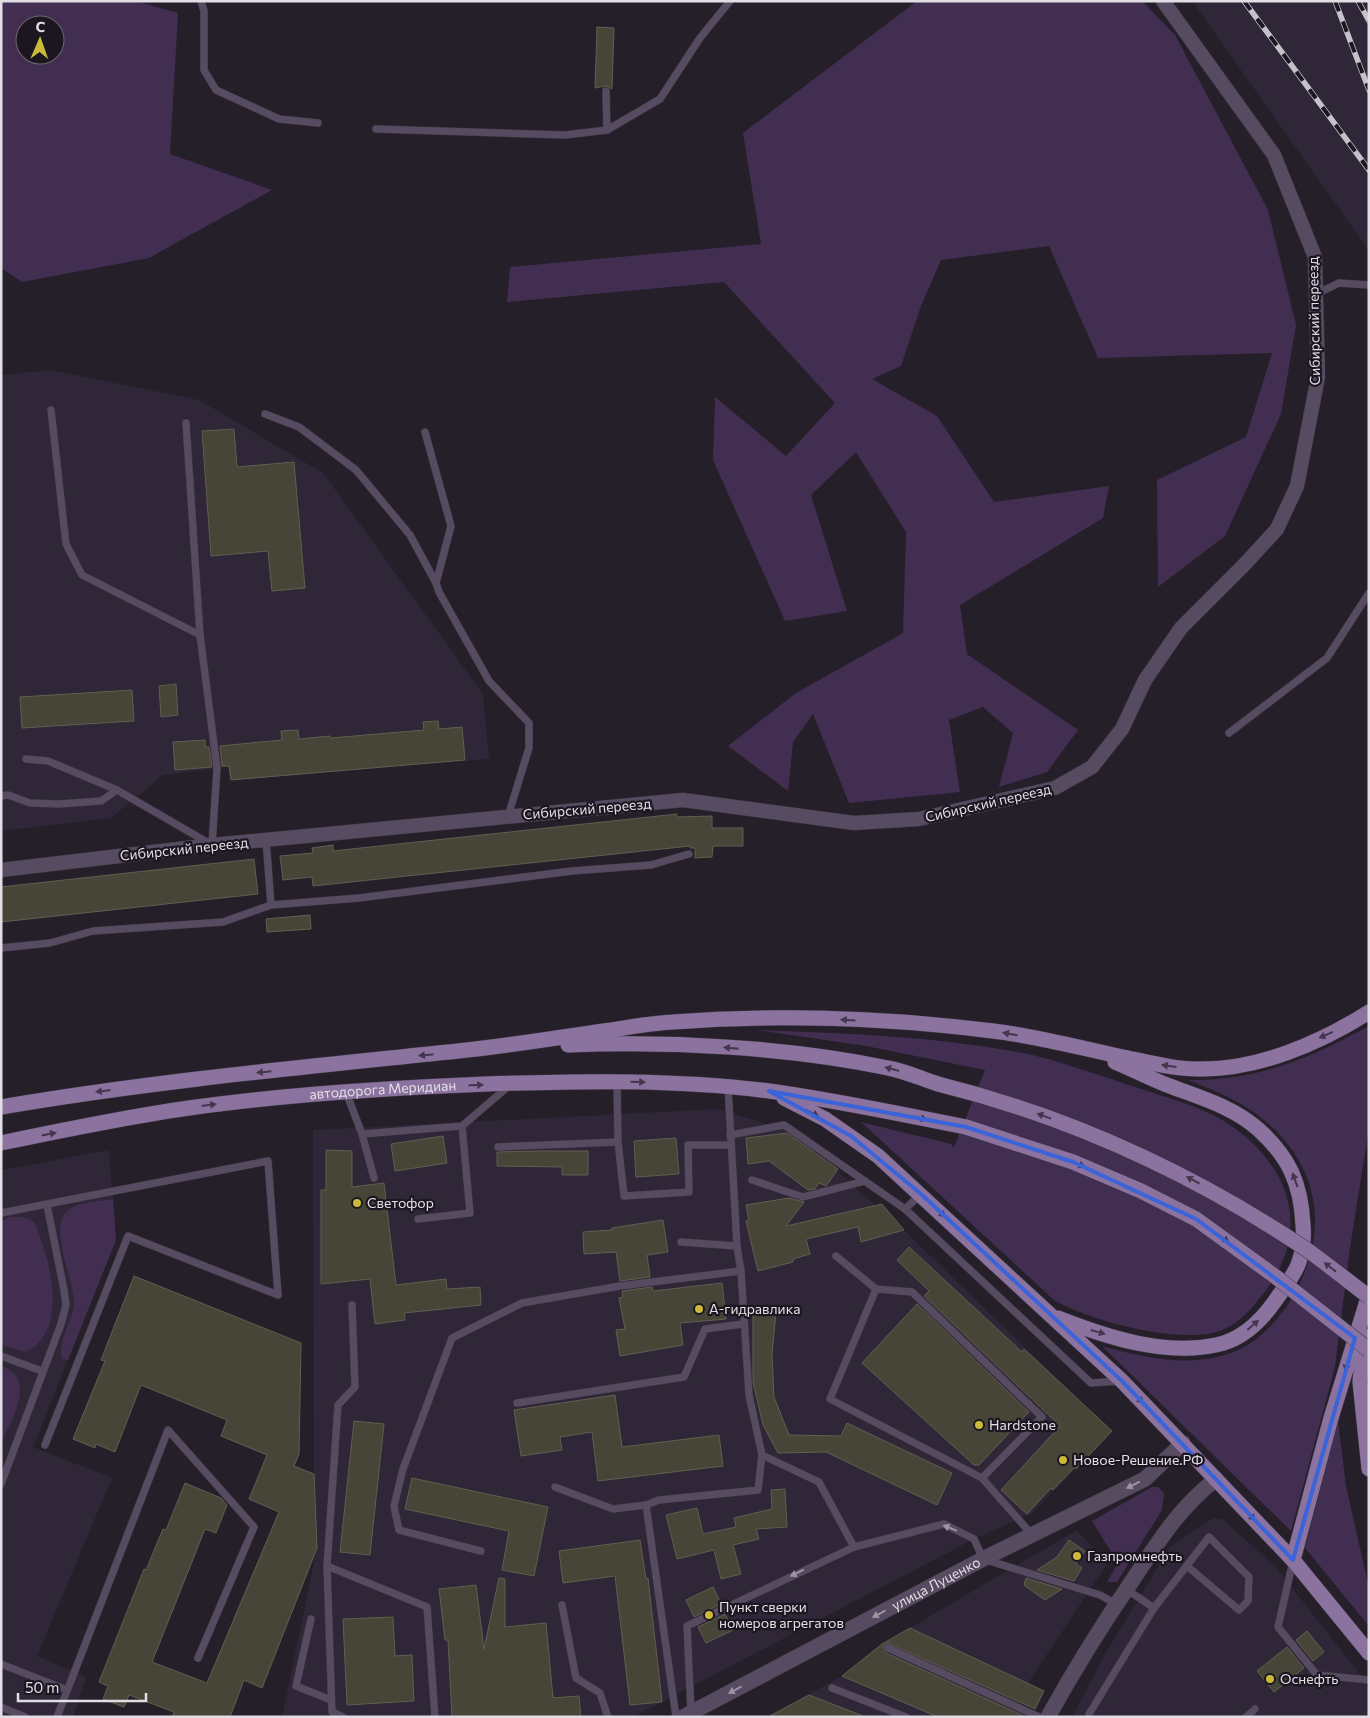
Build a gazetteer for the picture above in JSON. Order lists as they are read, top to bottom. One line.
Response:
{"streets":{"main road":["автодорога Меридиан"],"street":["Сибирский переезд","улица Луценко"]},"one_way":["улица Луценко"],"places":["Светофор","А-гидравлика","Hardstone","Новое-Решение.РФ","Газпромнефть","Пункт сверки номеров агрегатов","Оснефть"],"scale_bar":"50 m","north":"top"}
